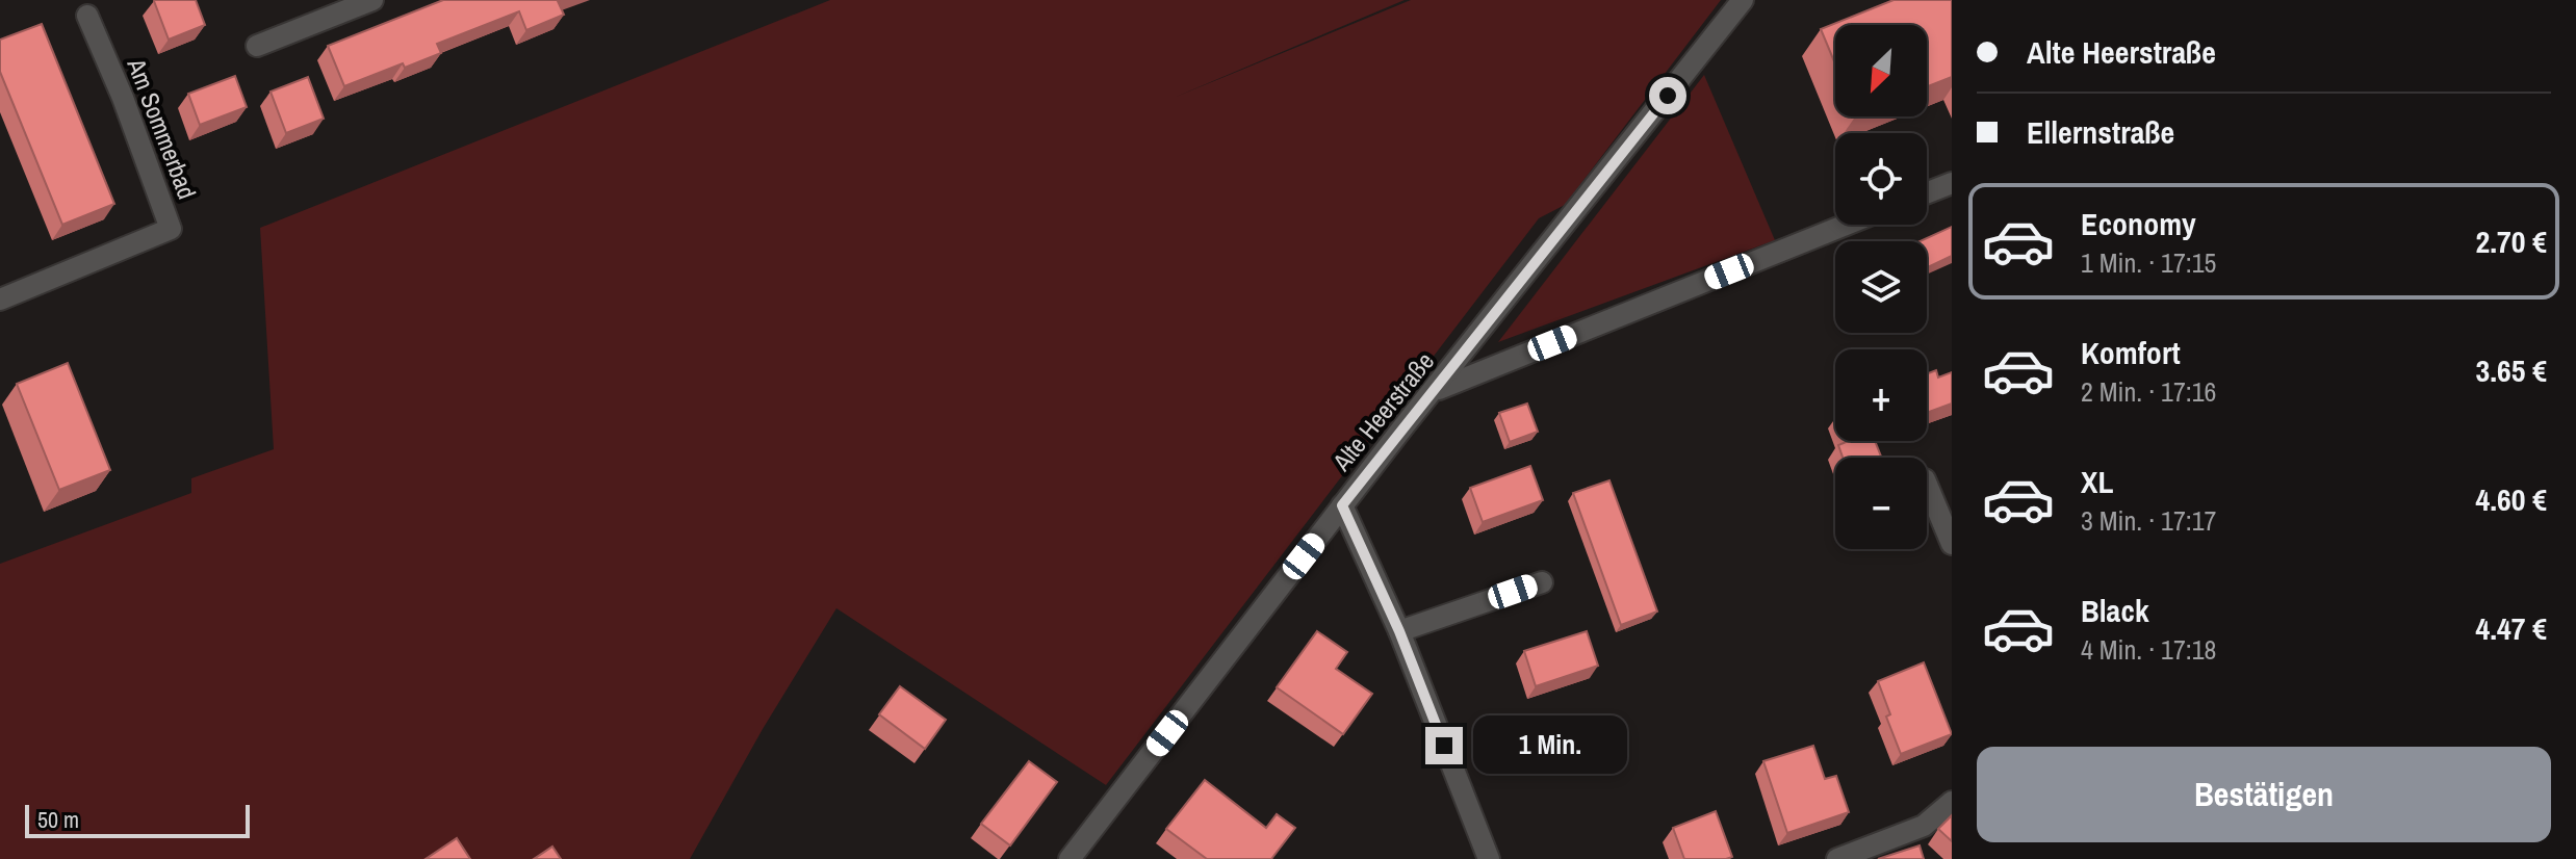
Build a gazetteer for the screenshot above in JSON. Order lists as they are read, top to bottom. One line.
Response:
{"streets":{"street":["Am Sommerbad","Alte Heerstraße"]},"scale_bar":"50 m","north":"bottom left","page":{"banner":["Alte Heerstraße","Ellernstraße"],"map_buttons":["+","−"],"list":[{"name":"Economy","note":"1 Min. · 17:15","value":"2.70 €"},{"name":"Komfort","note":"2 Min. · 17:16","value":"3.65 €"},{"name":"XL","note":"3 Min. · 17:17","value":"4.60 €"},{"name":"Black","note":"4 Min. · 17:18","value":"4.47 €"}],"bubble":"1 Min.","buttons":"Bestätigen","scale":"50 m"}}
